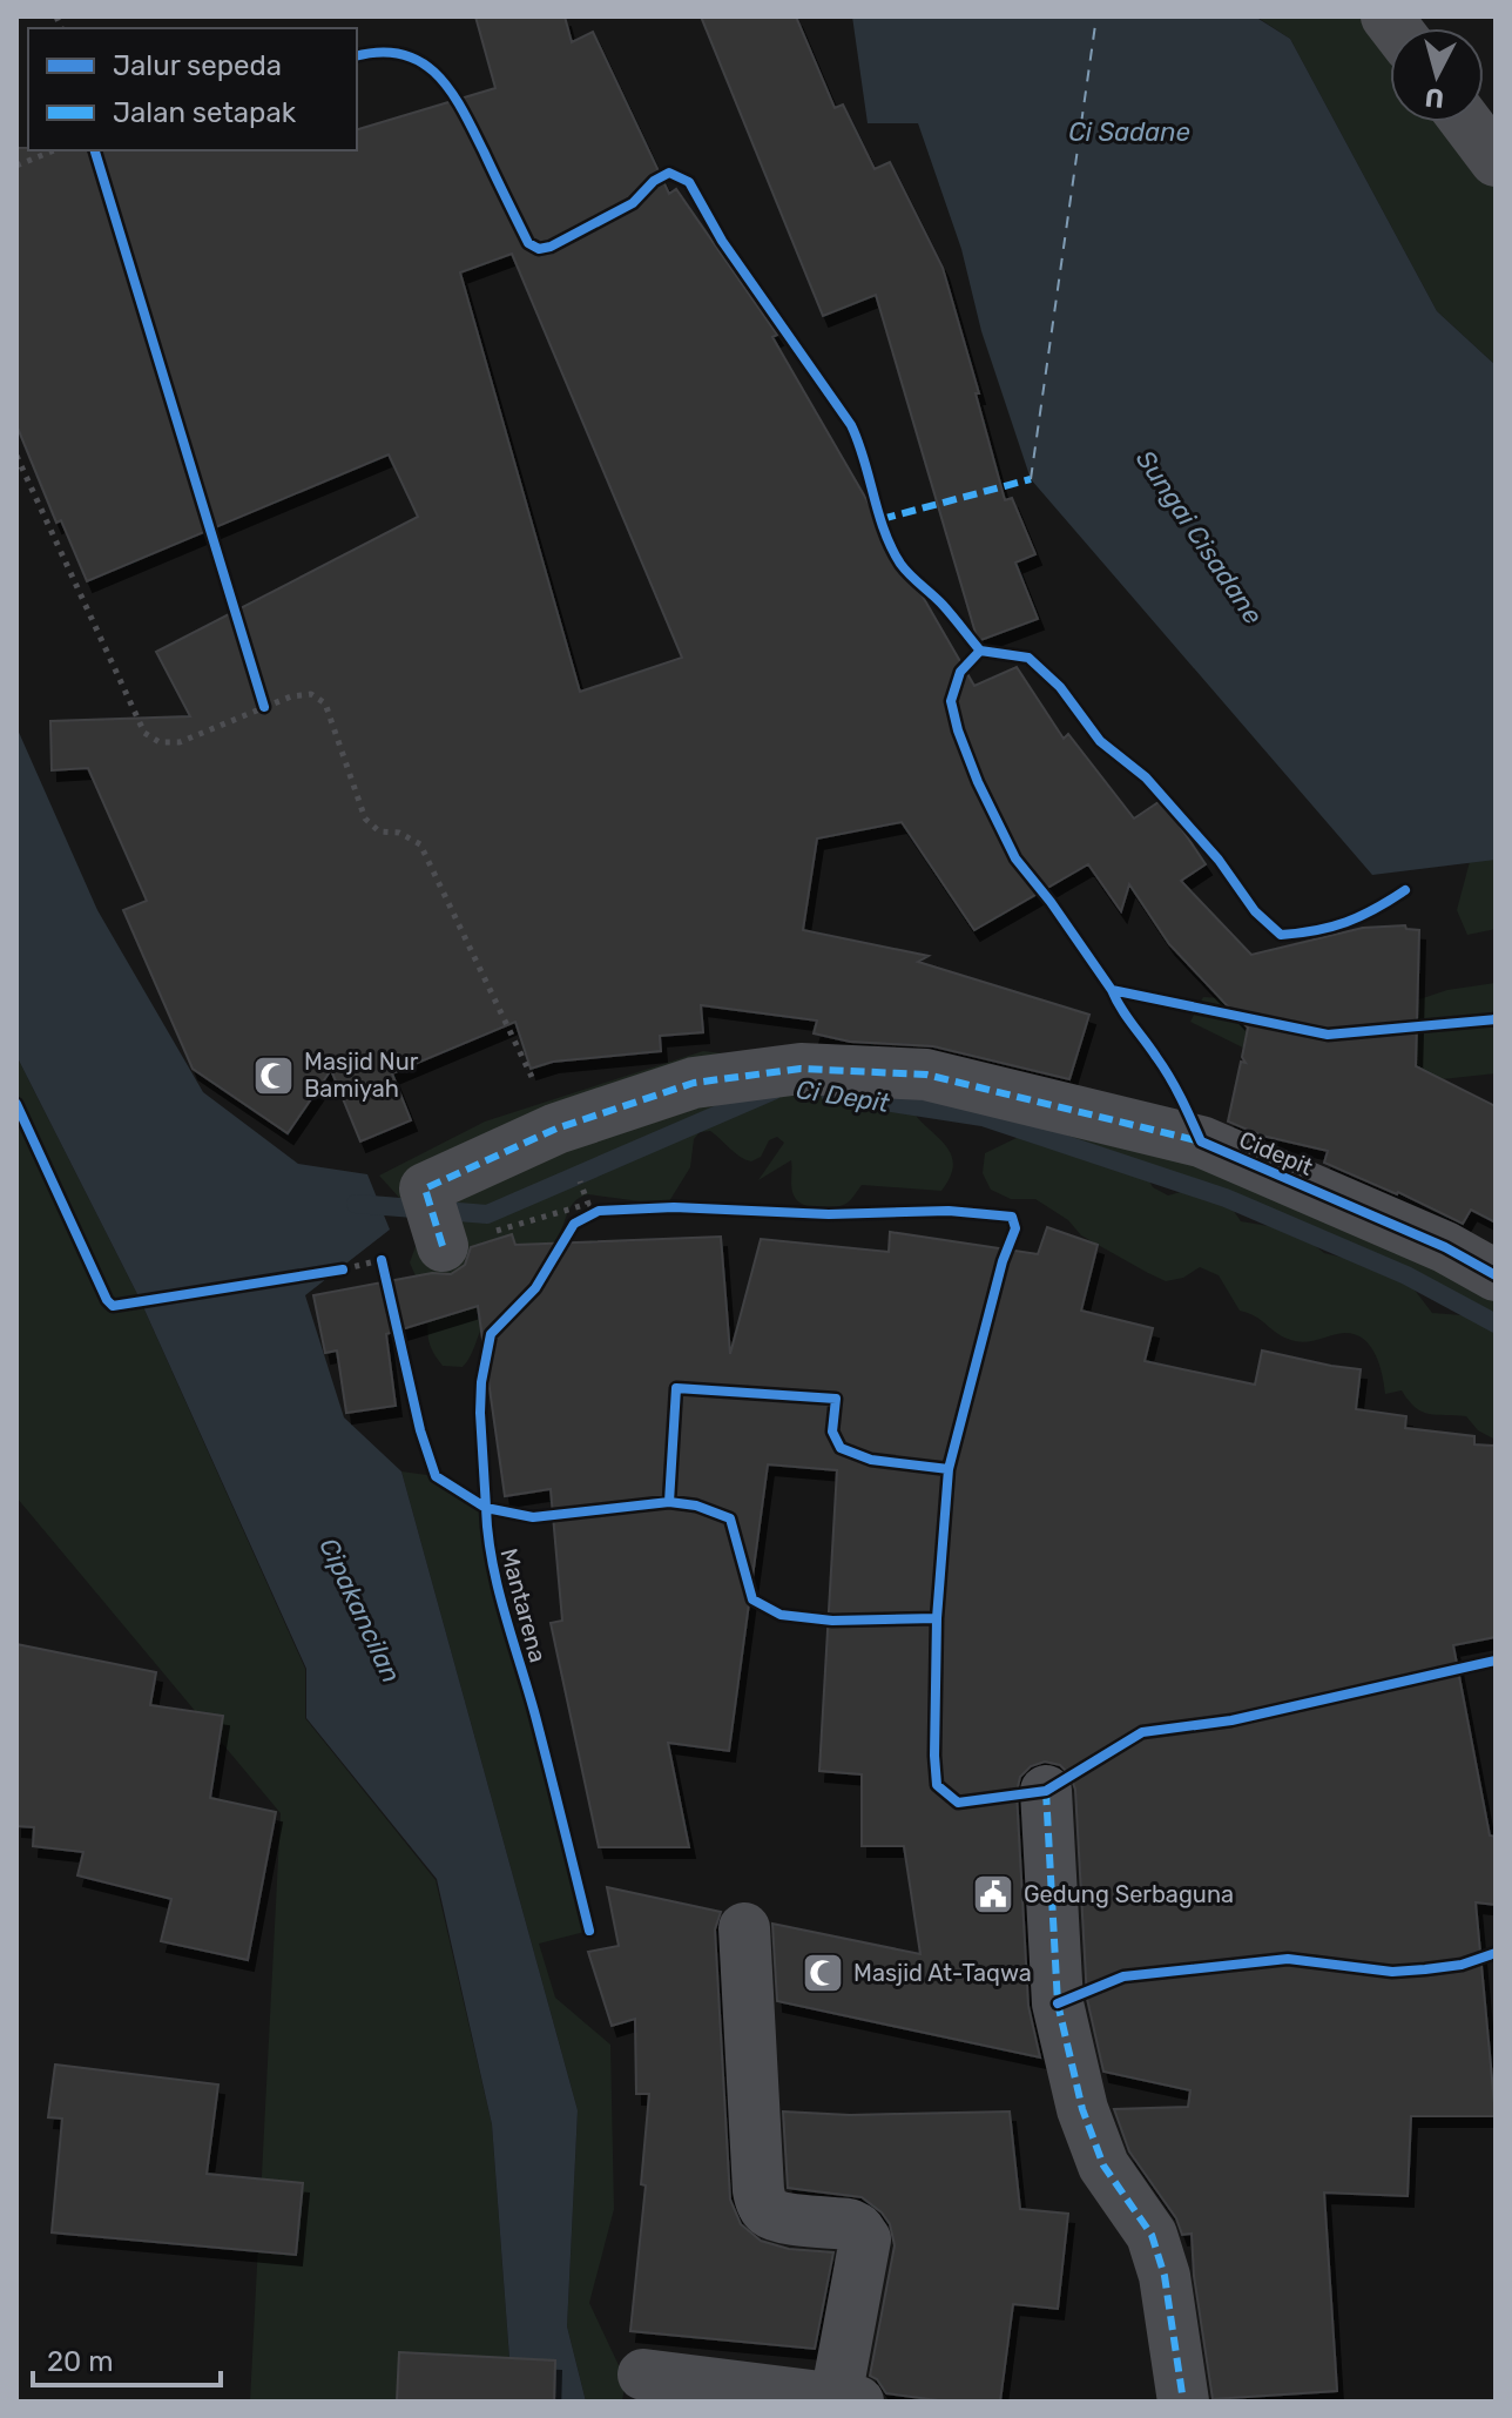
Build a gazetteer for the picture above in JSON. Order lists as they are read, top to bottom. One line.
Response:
{"streets":{"street":["Cidepit"],"cycle path":["Mantarena"]},"water":["Ci Sadane","Sungai Cisadane","Ci Depit","Cipakancilan"],"places":{"mosque":["Masjid Nur Bamiyah","Masjid At-Taqwa"],"public building":["Gedung Serbaguna"]},"legend":["Jalur sepeda","Jalan setapak"],"scale_bar":"20 m","north":"bottom"}
